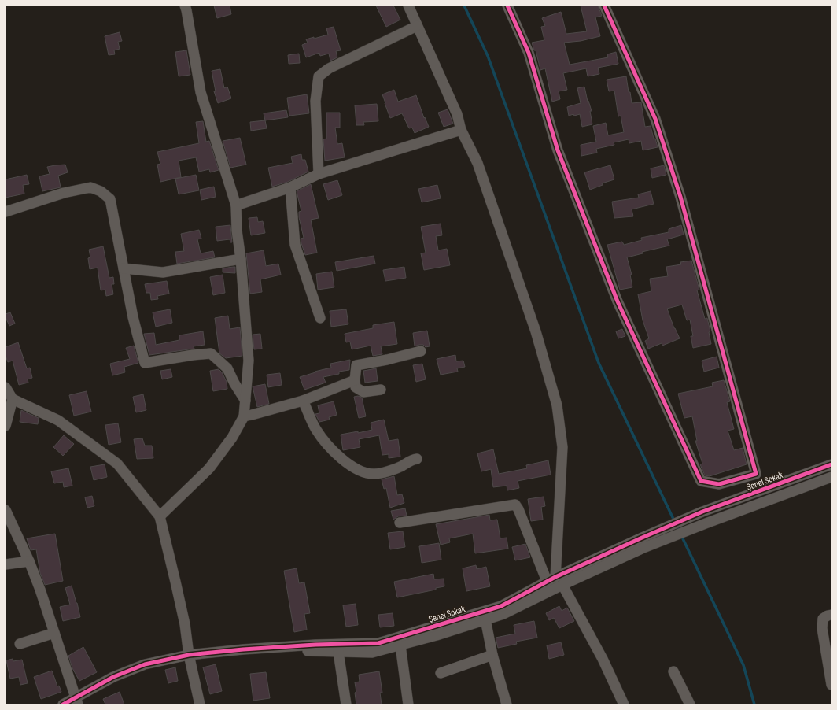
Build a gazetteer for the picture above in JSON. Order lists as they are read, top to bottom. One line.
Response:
{"streets":{"street":["Şenel Sokak"]}}
